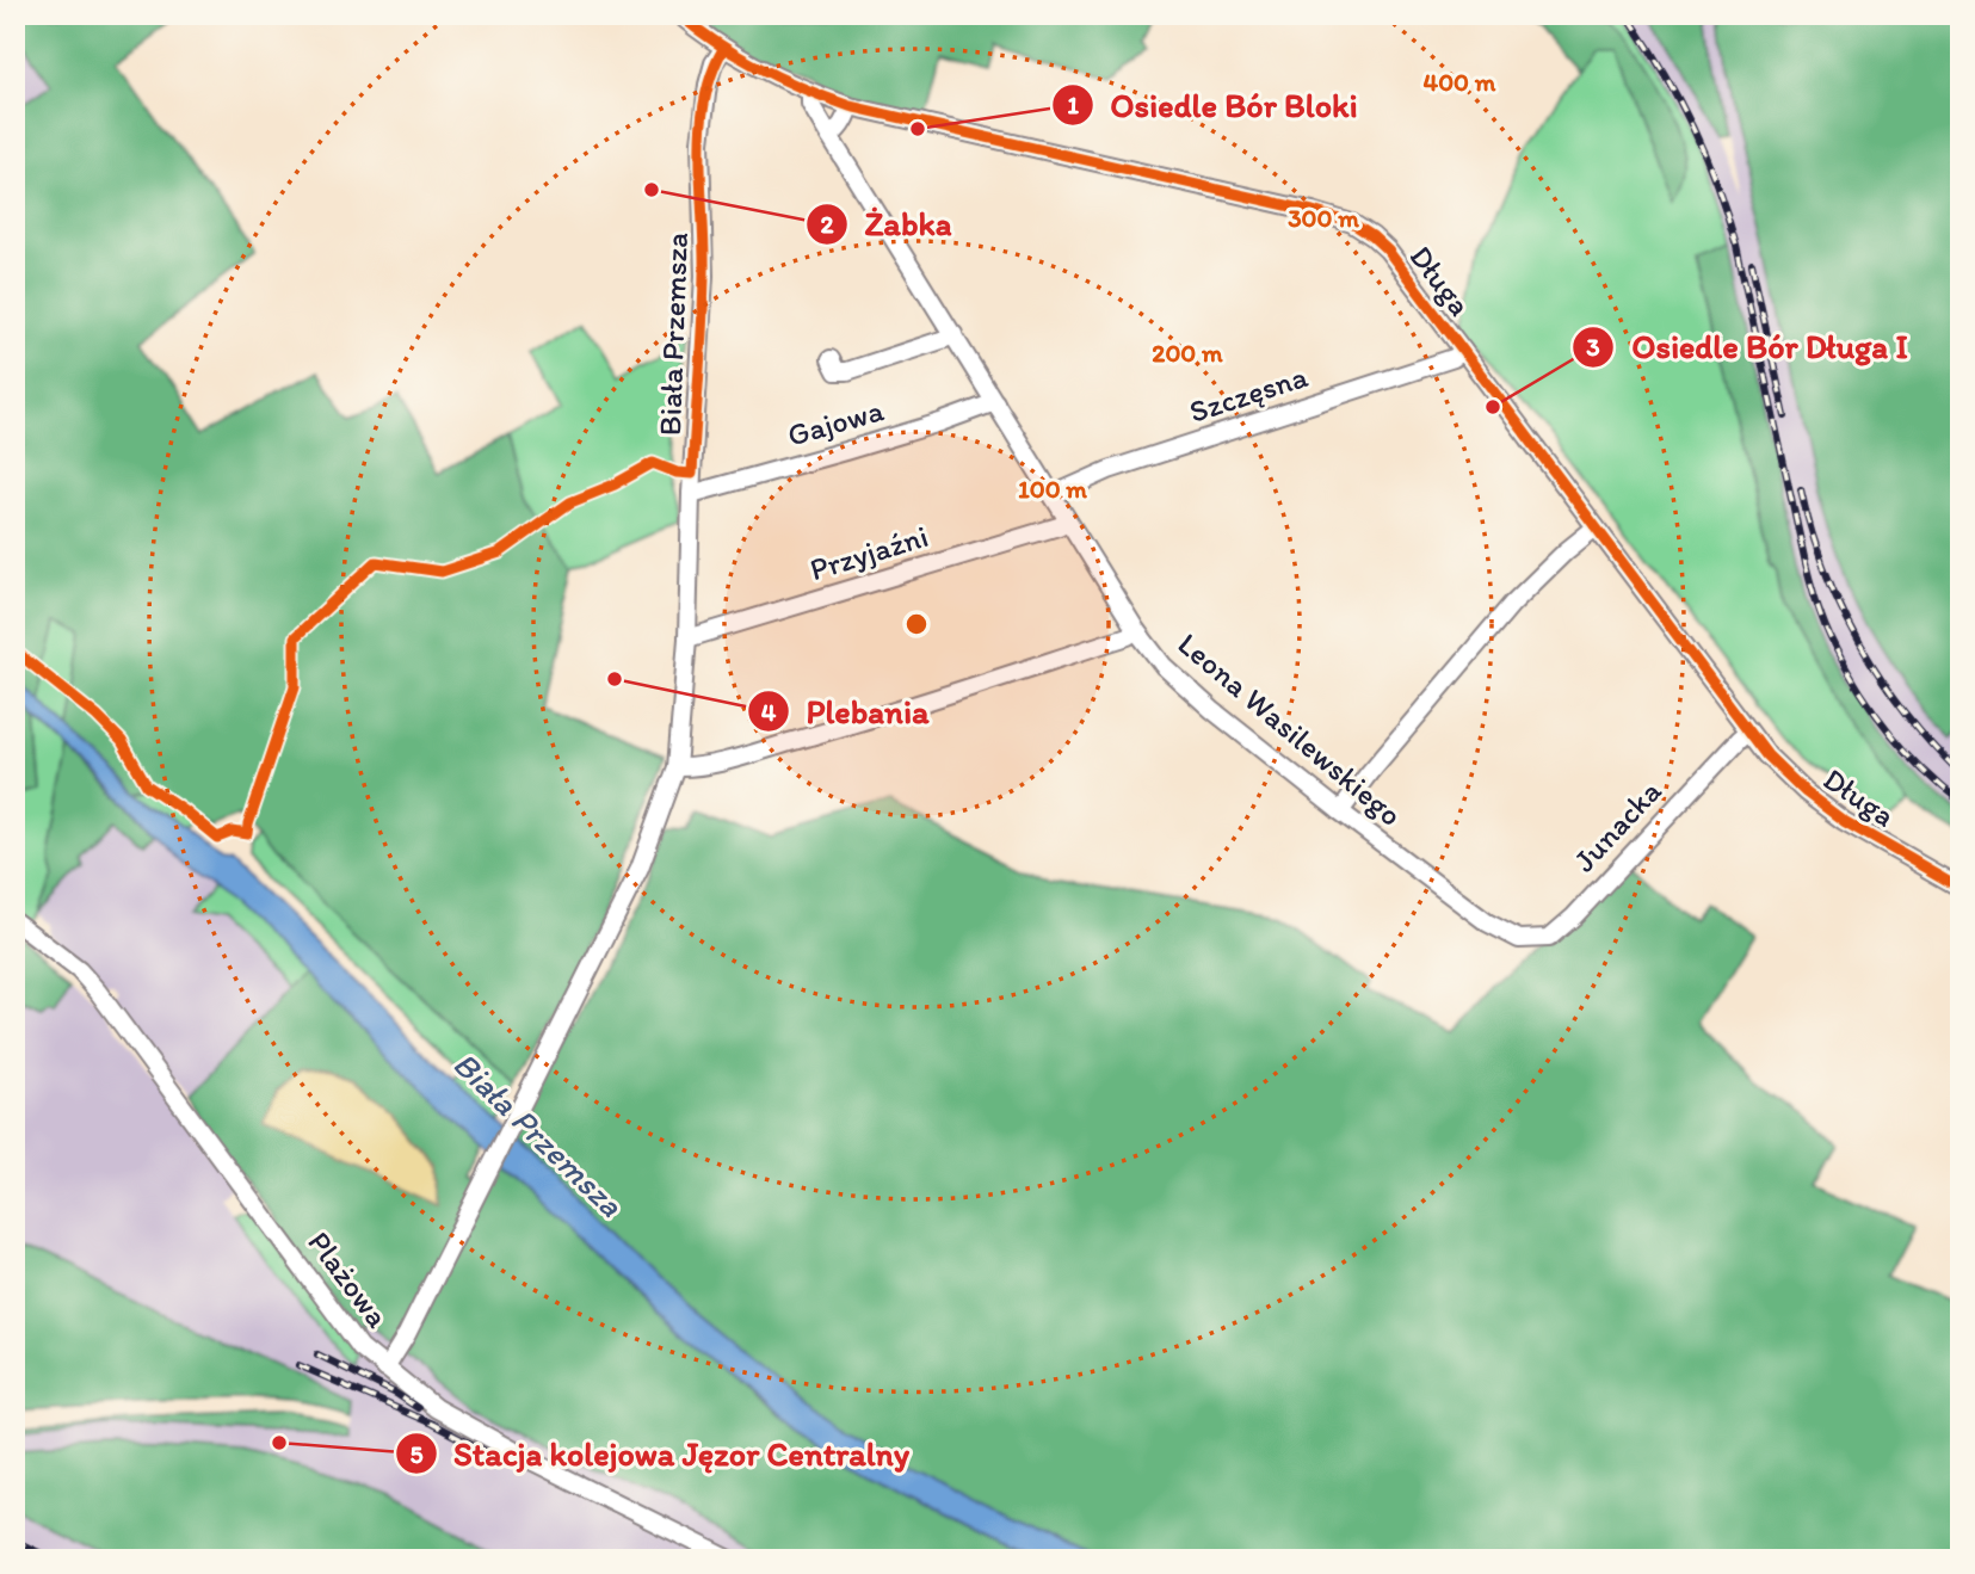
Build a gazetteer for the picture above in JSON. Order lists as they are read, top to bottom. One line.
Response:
{"streets":{"street":["Długa","Biała Przemsza","Szczęsna","Gajowa","Przyjaźni","Leona Wasilewskiego","Junacka","Plażowa"]},"crossings":[["Długa","Biała Przemsza"],["Długa","Szczęsna"],["Długa","Leona Wasilewskiego"],["Długa","Junacka"],["Biała Przemsza","Gajowa"],["Biała Przemsza","Przyjaźni"],["Biała Przemsza","Plażowa"],["Szczęsna","Leona Wasilewskiego"],["Gajowa","Leona Wasilewskiego"],["Przyjaźni","Leona Wasilewskiego"],["Leona Wasilewskiego","Junacka"]],"water":["Biała Przemsza"],"places":["Osiedle Bór Bloki","Żabka","Osiedle Bór Długa I","Plebania","Stacja kolejowa Jęzor Centralny"],"rings":["400 m","300 m","200 m","100 m"]}
